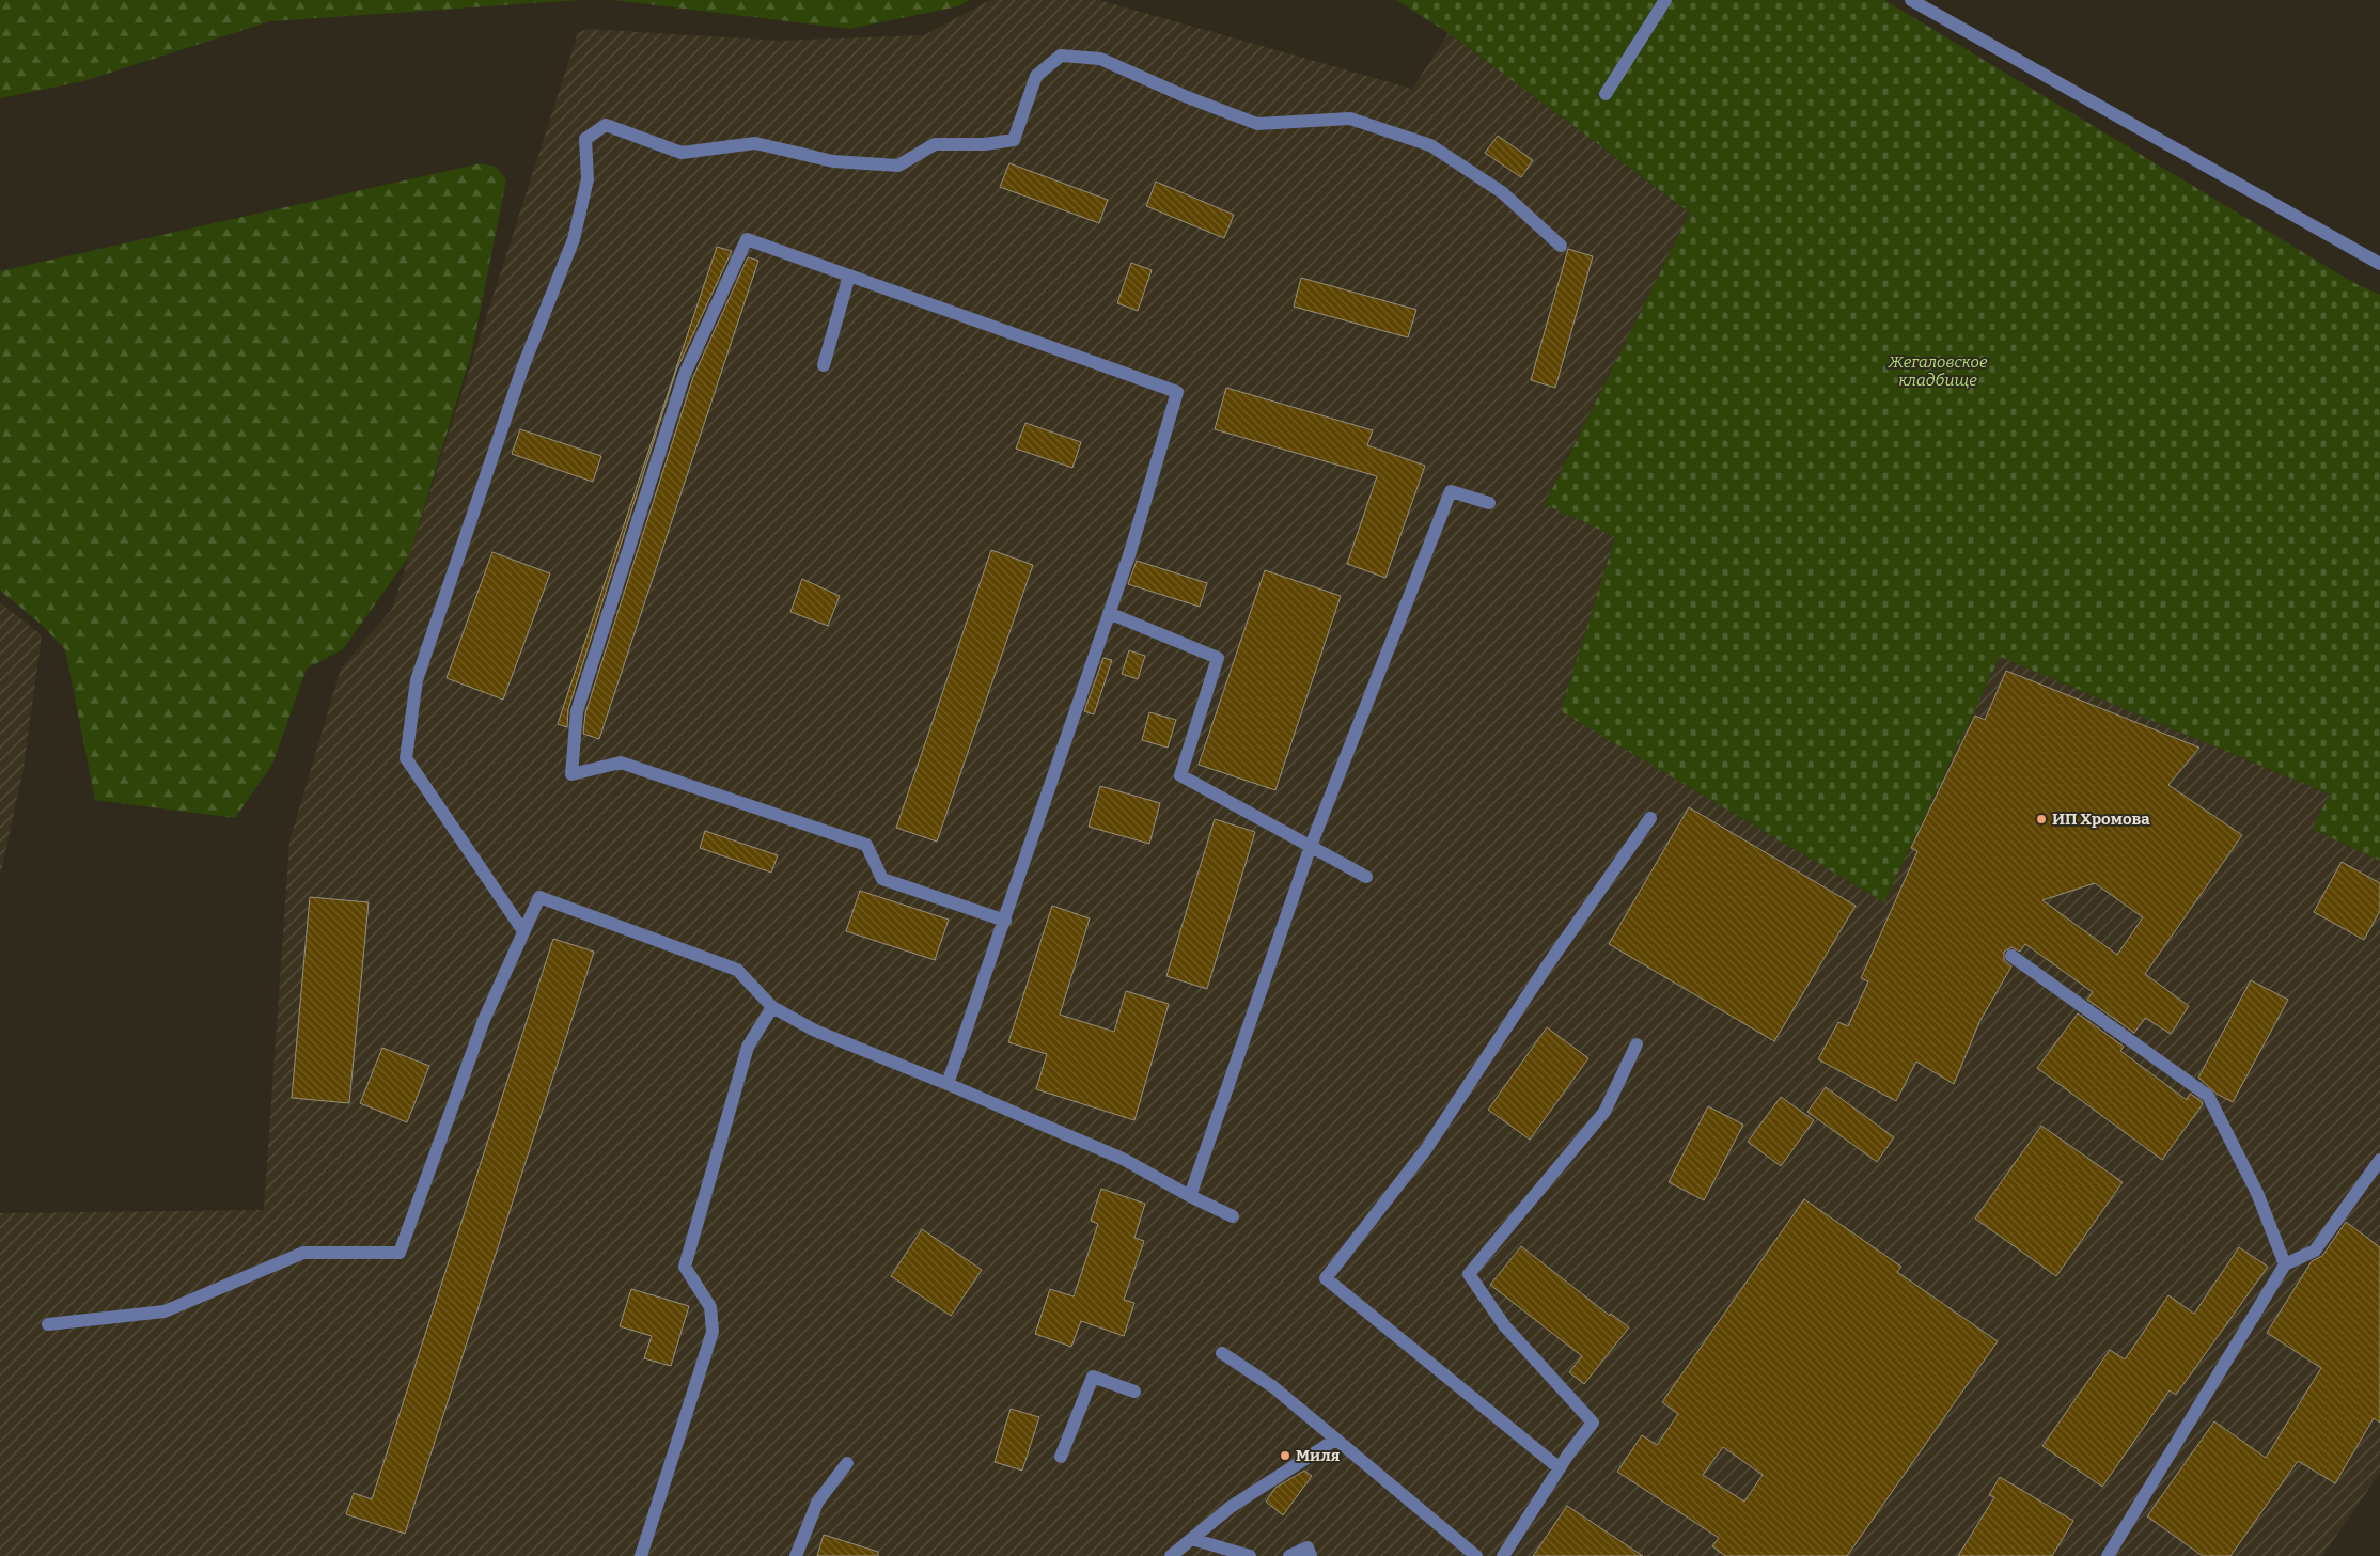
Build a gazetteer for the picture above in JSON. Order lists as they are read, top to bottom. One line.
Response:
{"parks":["Жегаловское кладбище"],"places":["ИП Хромова","Миля"]}
